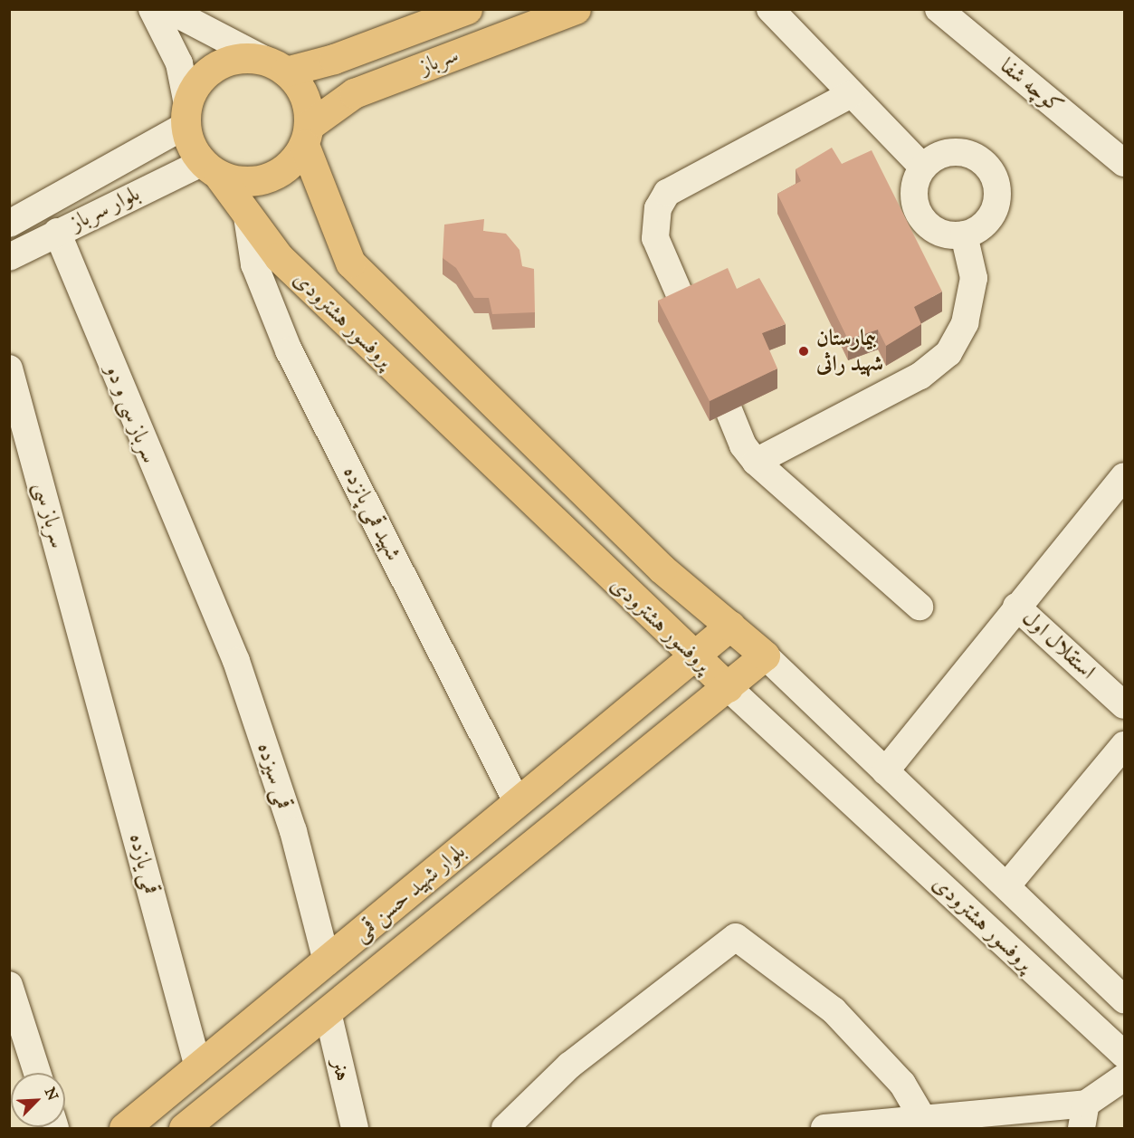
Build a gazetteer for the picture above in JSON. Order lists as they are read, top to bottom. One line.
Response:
{"streets":{"main road":["سرباز","پروفسور هشترودی","بلوار شهید حسن قمی"],"street":["کوچه شفا","بلوار سرباز","سرباز سی و دو","شهید قمی پانزده","سرباز سی","استقلال اول","قمی سیزده","قمی یازده","هنر"]},"crossings":[["سرباز","بلوار سرباز"],["سرباز","پروفسور هشترودی"],["بلوار سرباز","پروفسور هشترودی"],["بلوار سرباز","سرباز سی و دو"],["پروفسور هشترودی","شهید قمی پانزده"],["پروفسور هشترودی","بلوار شهید حسن قمی"],["سرباز سی و دو","قمی سیزده"],["شهید قمی پانزده","بلوار شهید حسن قمی"],["سرباز سی","قمی یازده"],["قمی سیزده","بلوار شهید حسن قمی"],["قمی یازده","بلوار شهید حسن قمی"],["بلوار شهید حسن قمی","هنر"]],"places":["بیمارستان شهید راثی"],"north":"top right"}
